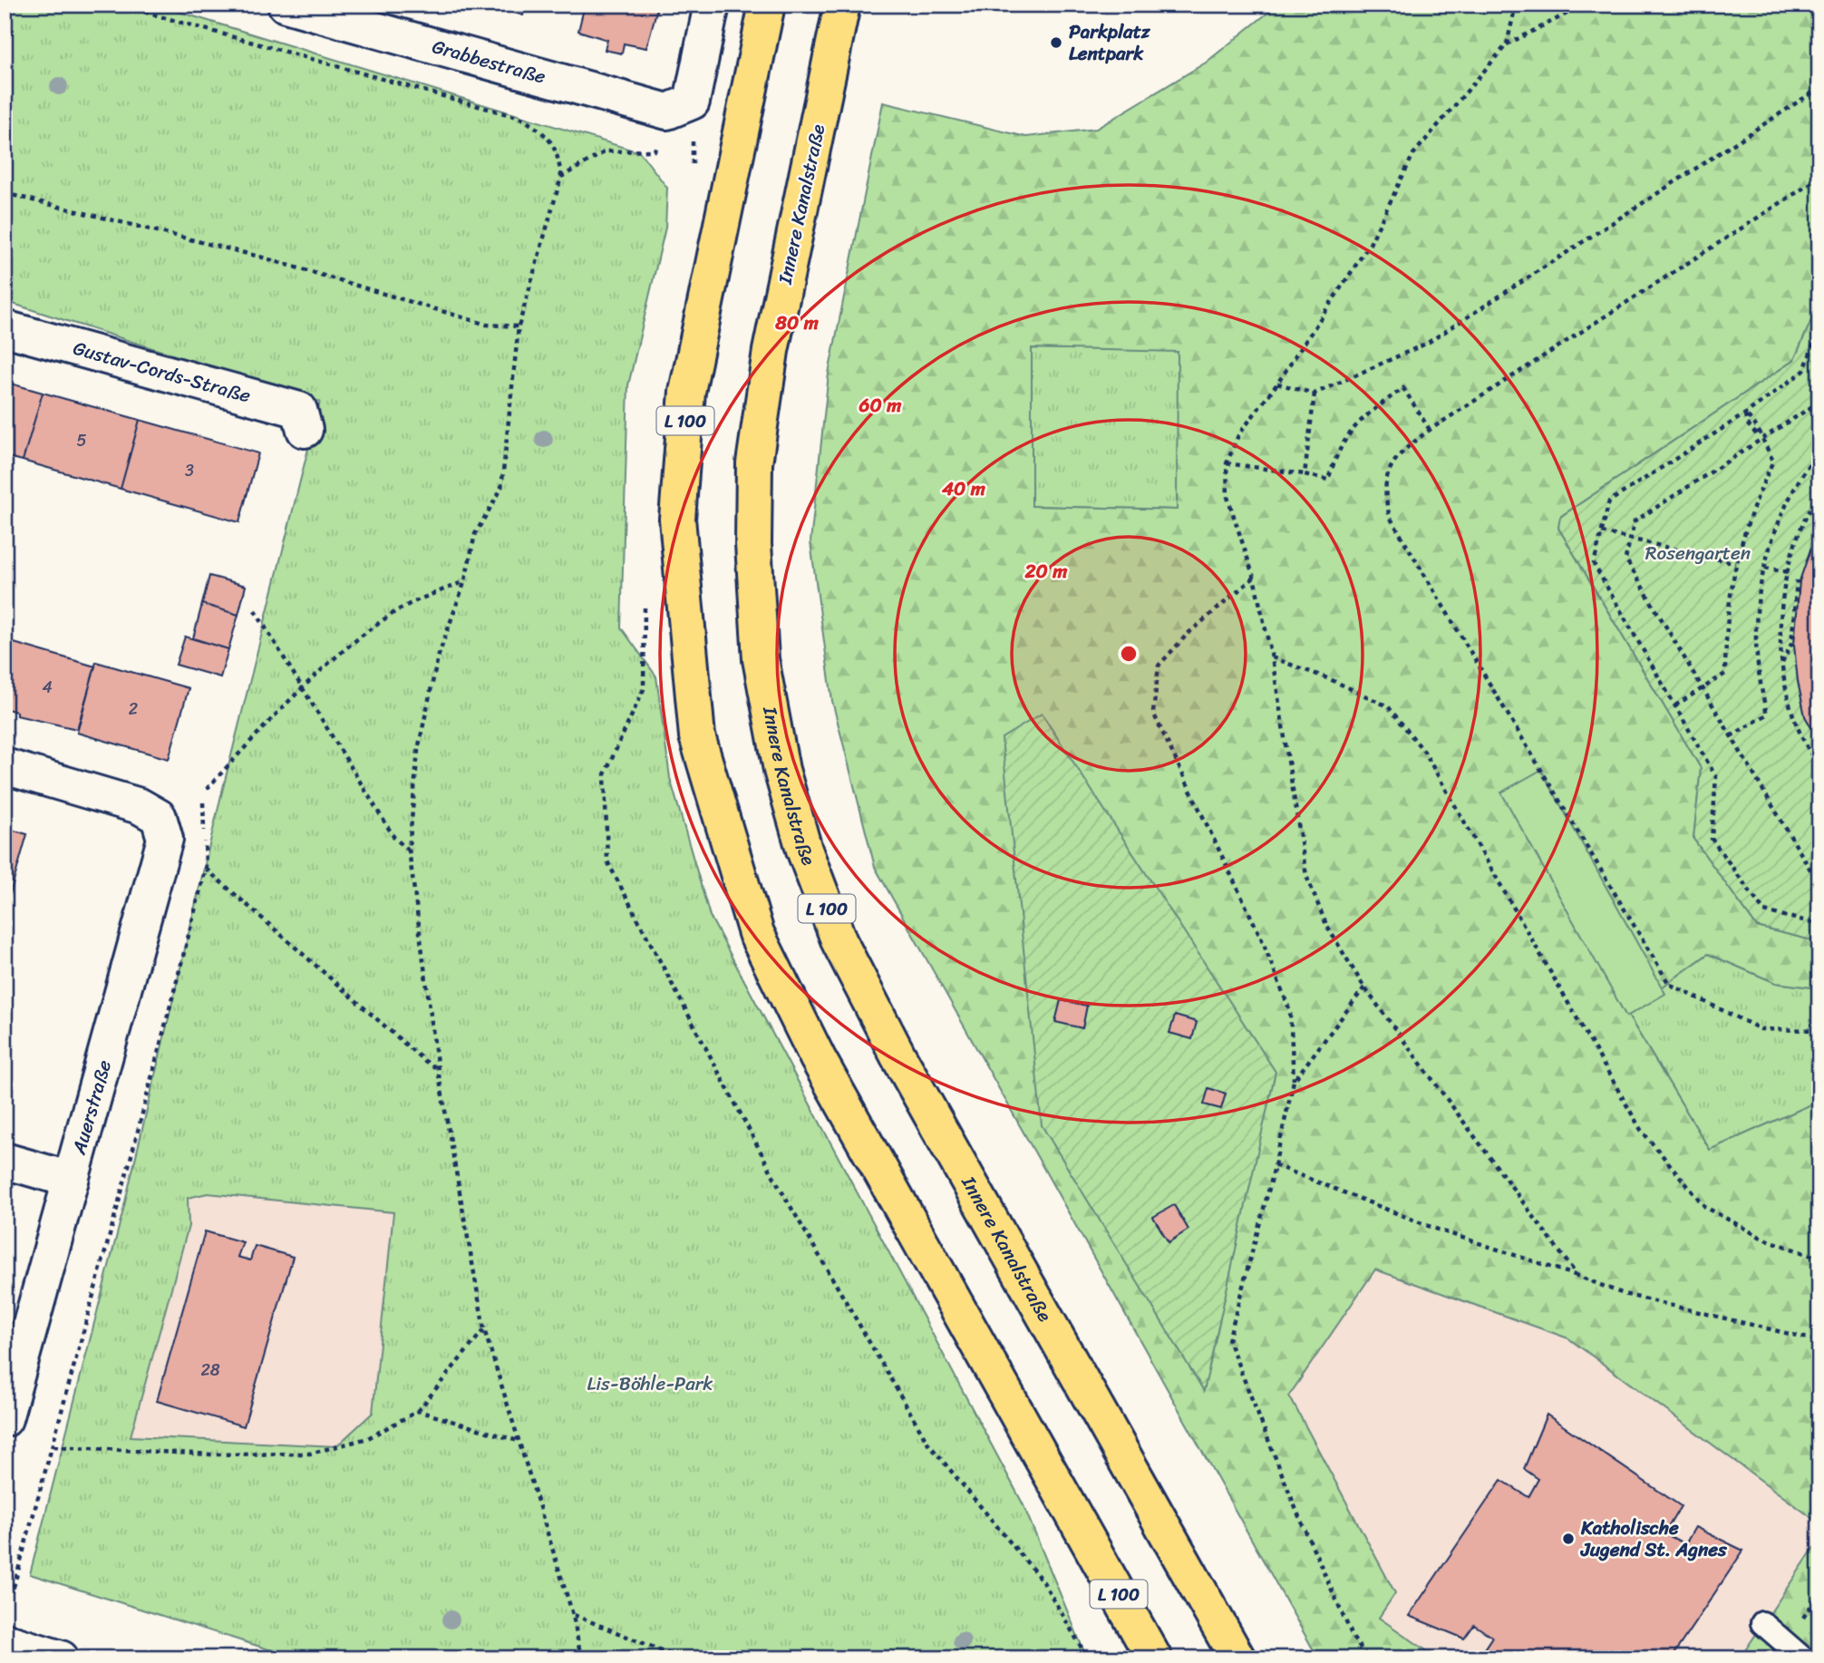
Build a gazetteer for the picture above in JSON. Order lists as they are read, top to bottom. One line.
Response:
{"streets":{"main road":["Innere Kanalstraße","L 100"],"street":["Grabbestraße","Gustav-Cords-Straße","Auerstraße"]},"parks":["Rosengarten","Lis-Böhle-Park"],"places":["Parkplatz Lentpark","Katholische Jugend St. Agnes"],"house_numbers":["5","3","4","2","28"],"rings":["80 m","60 m","40 m","20 m"]}
